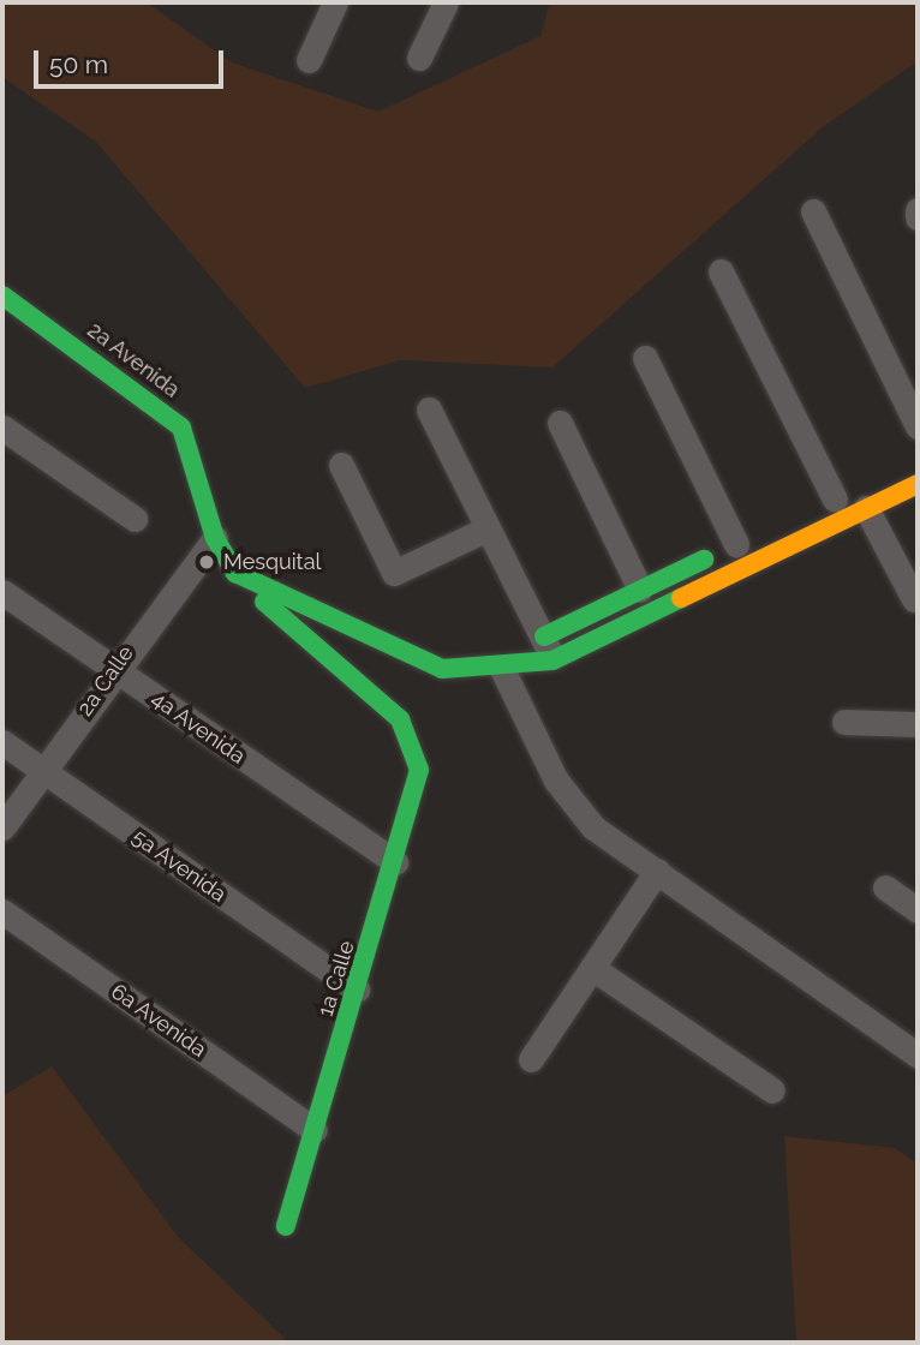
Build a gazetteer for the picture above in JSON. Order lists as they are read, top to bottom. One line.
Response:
{"streets":{"main road":["2a Avenida","1a Calle"],"street":["2a Calle","4a Avenida","5a Avenida","6a Avenida"]},"crossings":[["2a Avenida","2a Calle"],["2a Avenida","1a Calle"],["2a Calle","4a Avenida"],["2a Calle","5a Avenida"],["4a Avenida","1a Calle"],["5a Avenida","1a Calle"],["1a Calle","6a Avenida"]],"places":["Mesquital"],"scale_bar":"50 m"}
